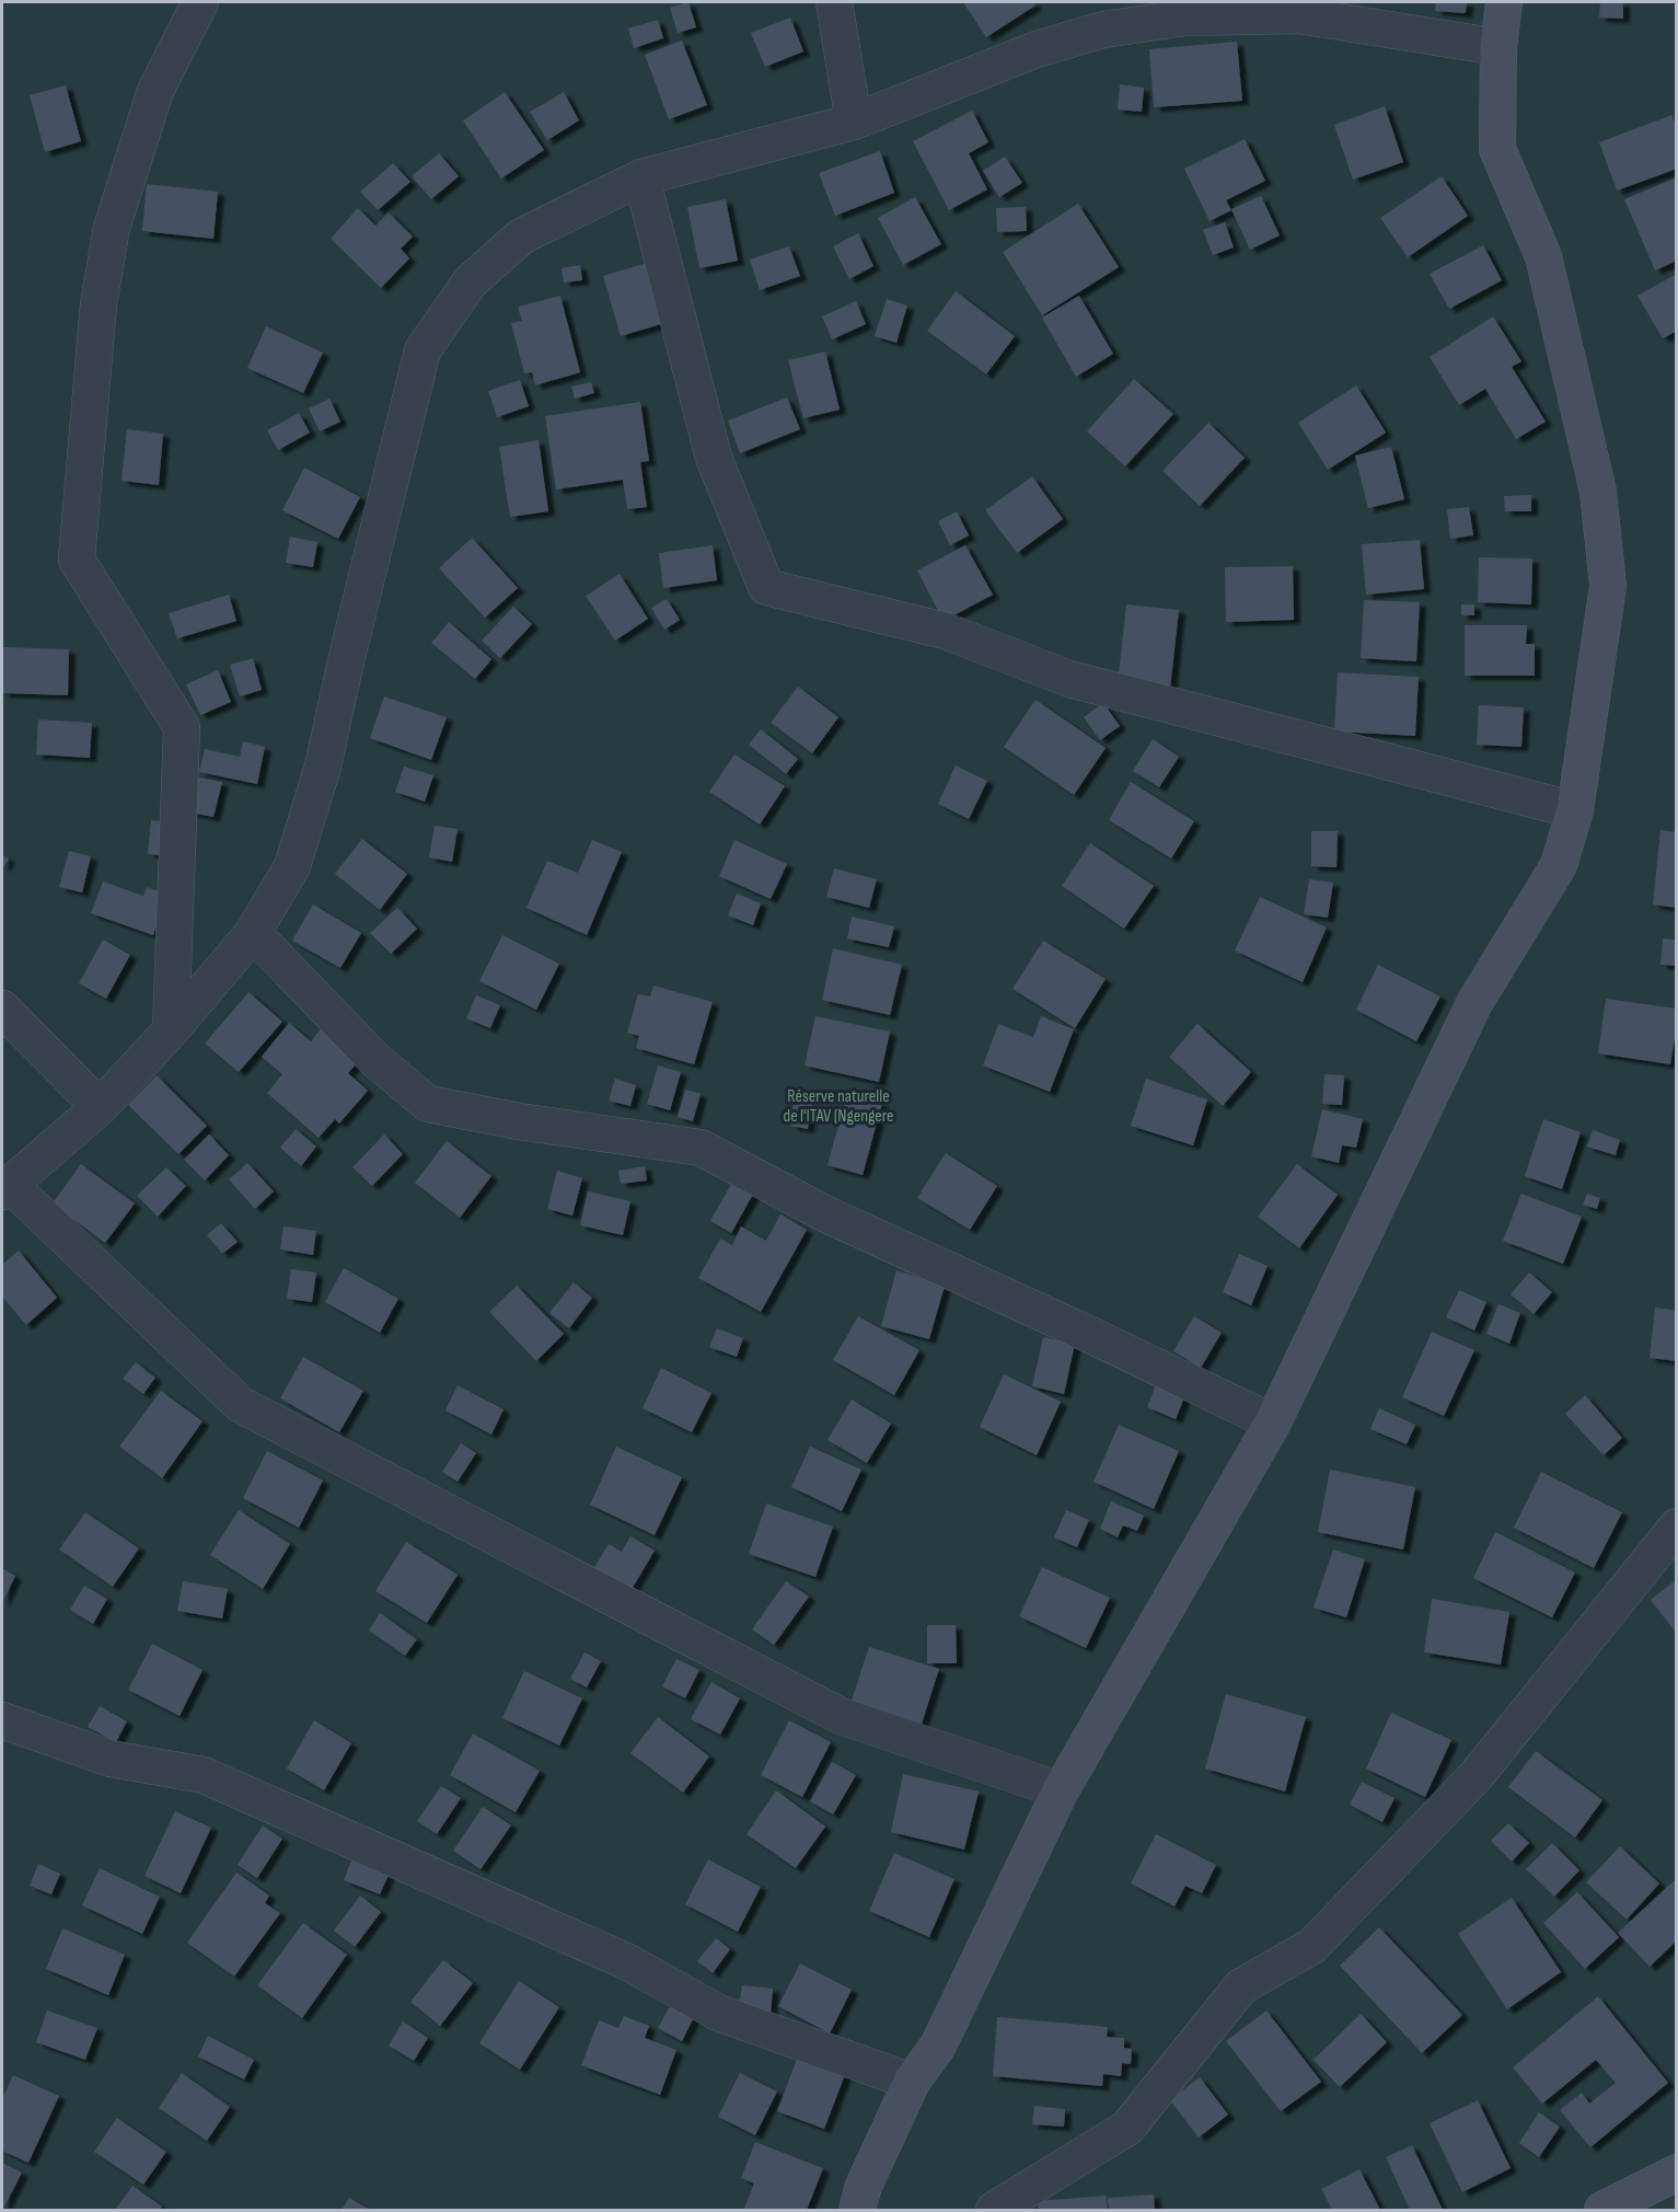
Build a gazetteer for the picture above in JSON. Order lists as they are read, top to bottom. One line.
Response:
{"parks":["Réserve naturelle de l'ITAV (Ngengere"]}
